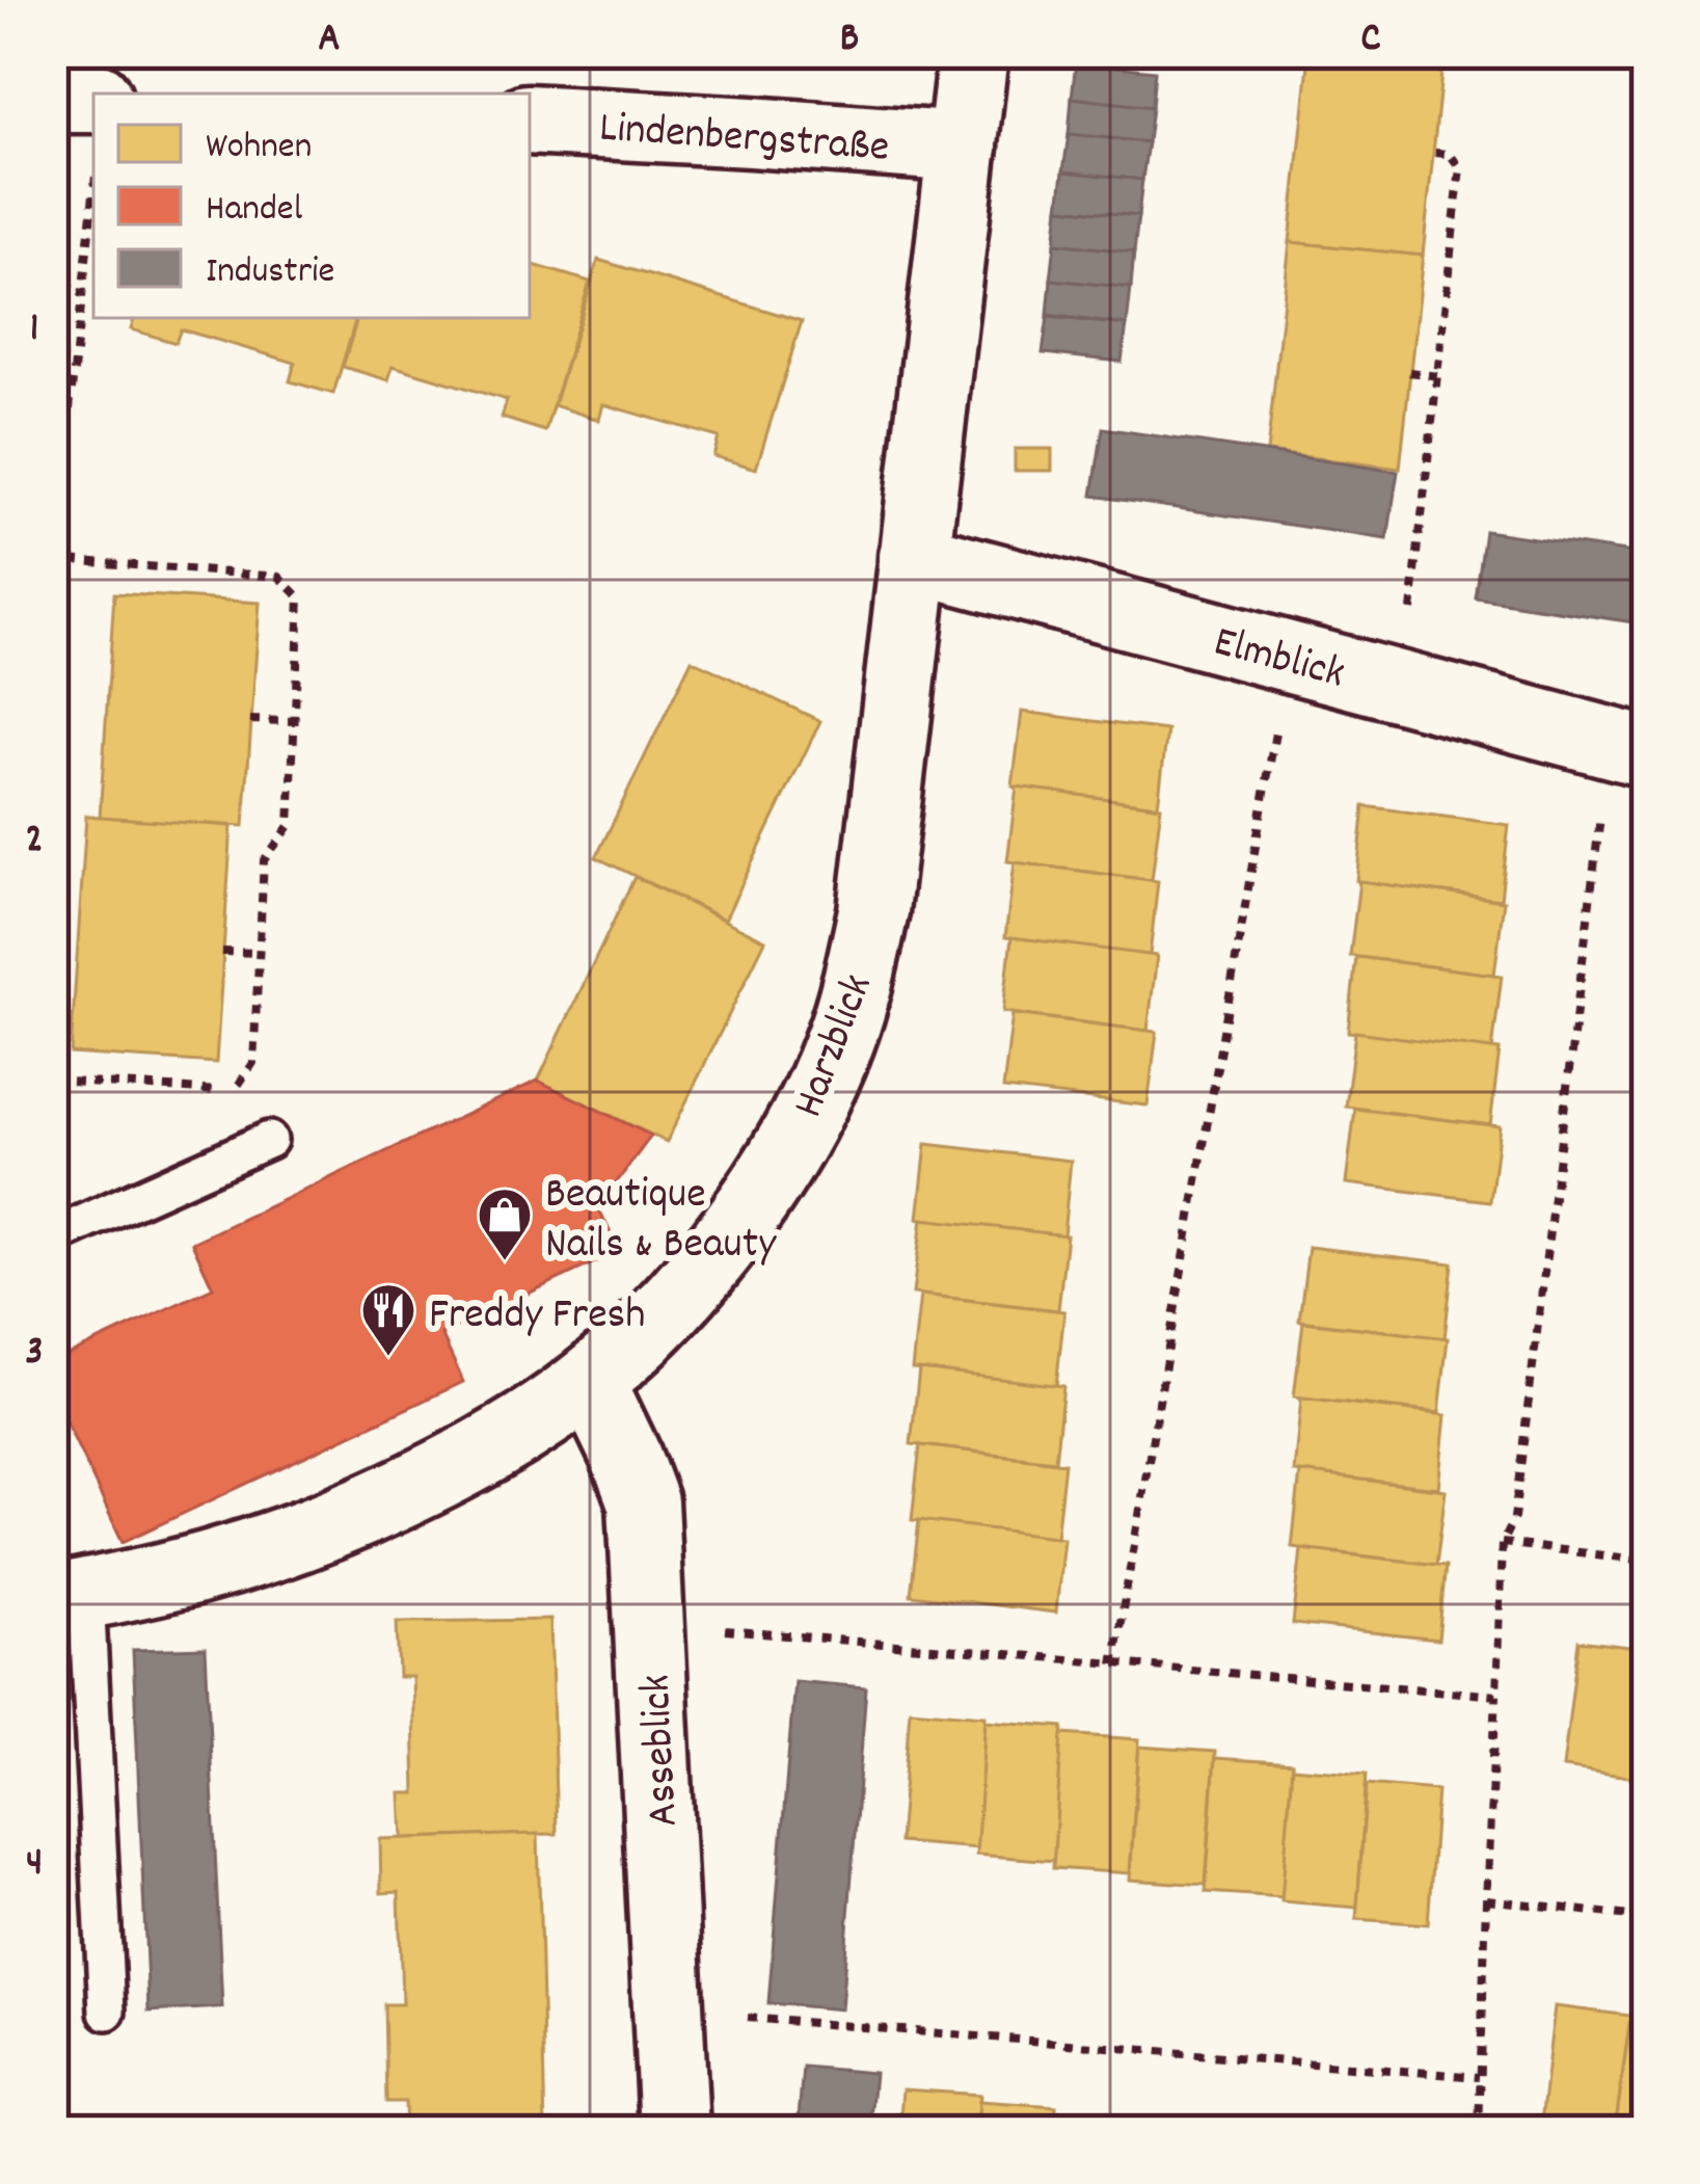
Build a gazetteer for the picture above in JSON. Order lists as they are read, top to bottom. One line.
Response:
{"streets":{"street":["Lindenbergstraße","Elmblick","Harzblick","Asseblick"]},"crossings":[["Lindenbergstraße","Harzblick"],["Elmblick","Harzblick"],["Harzblick","Asseblick"]],"places":{"shop":["Beautique Nails & Beauty"],"restaurant":["Freddy Fresh"]},"legend":["Wohnen","Handel","Industrie"],"grid":{"columns":["A","B","C"],"rows":["1","2","3","4"]}}
